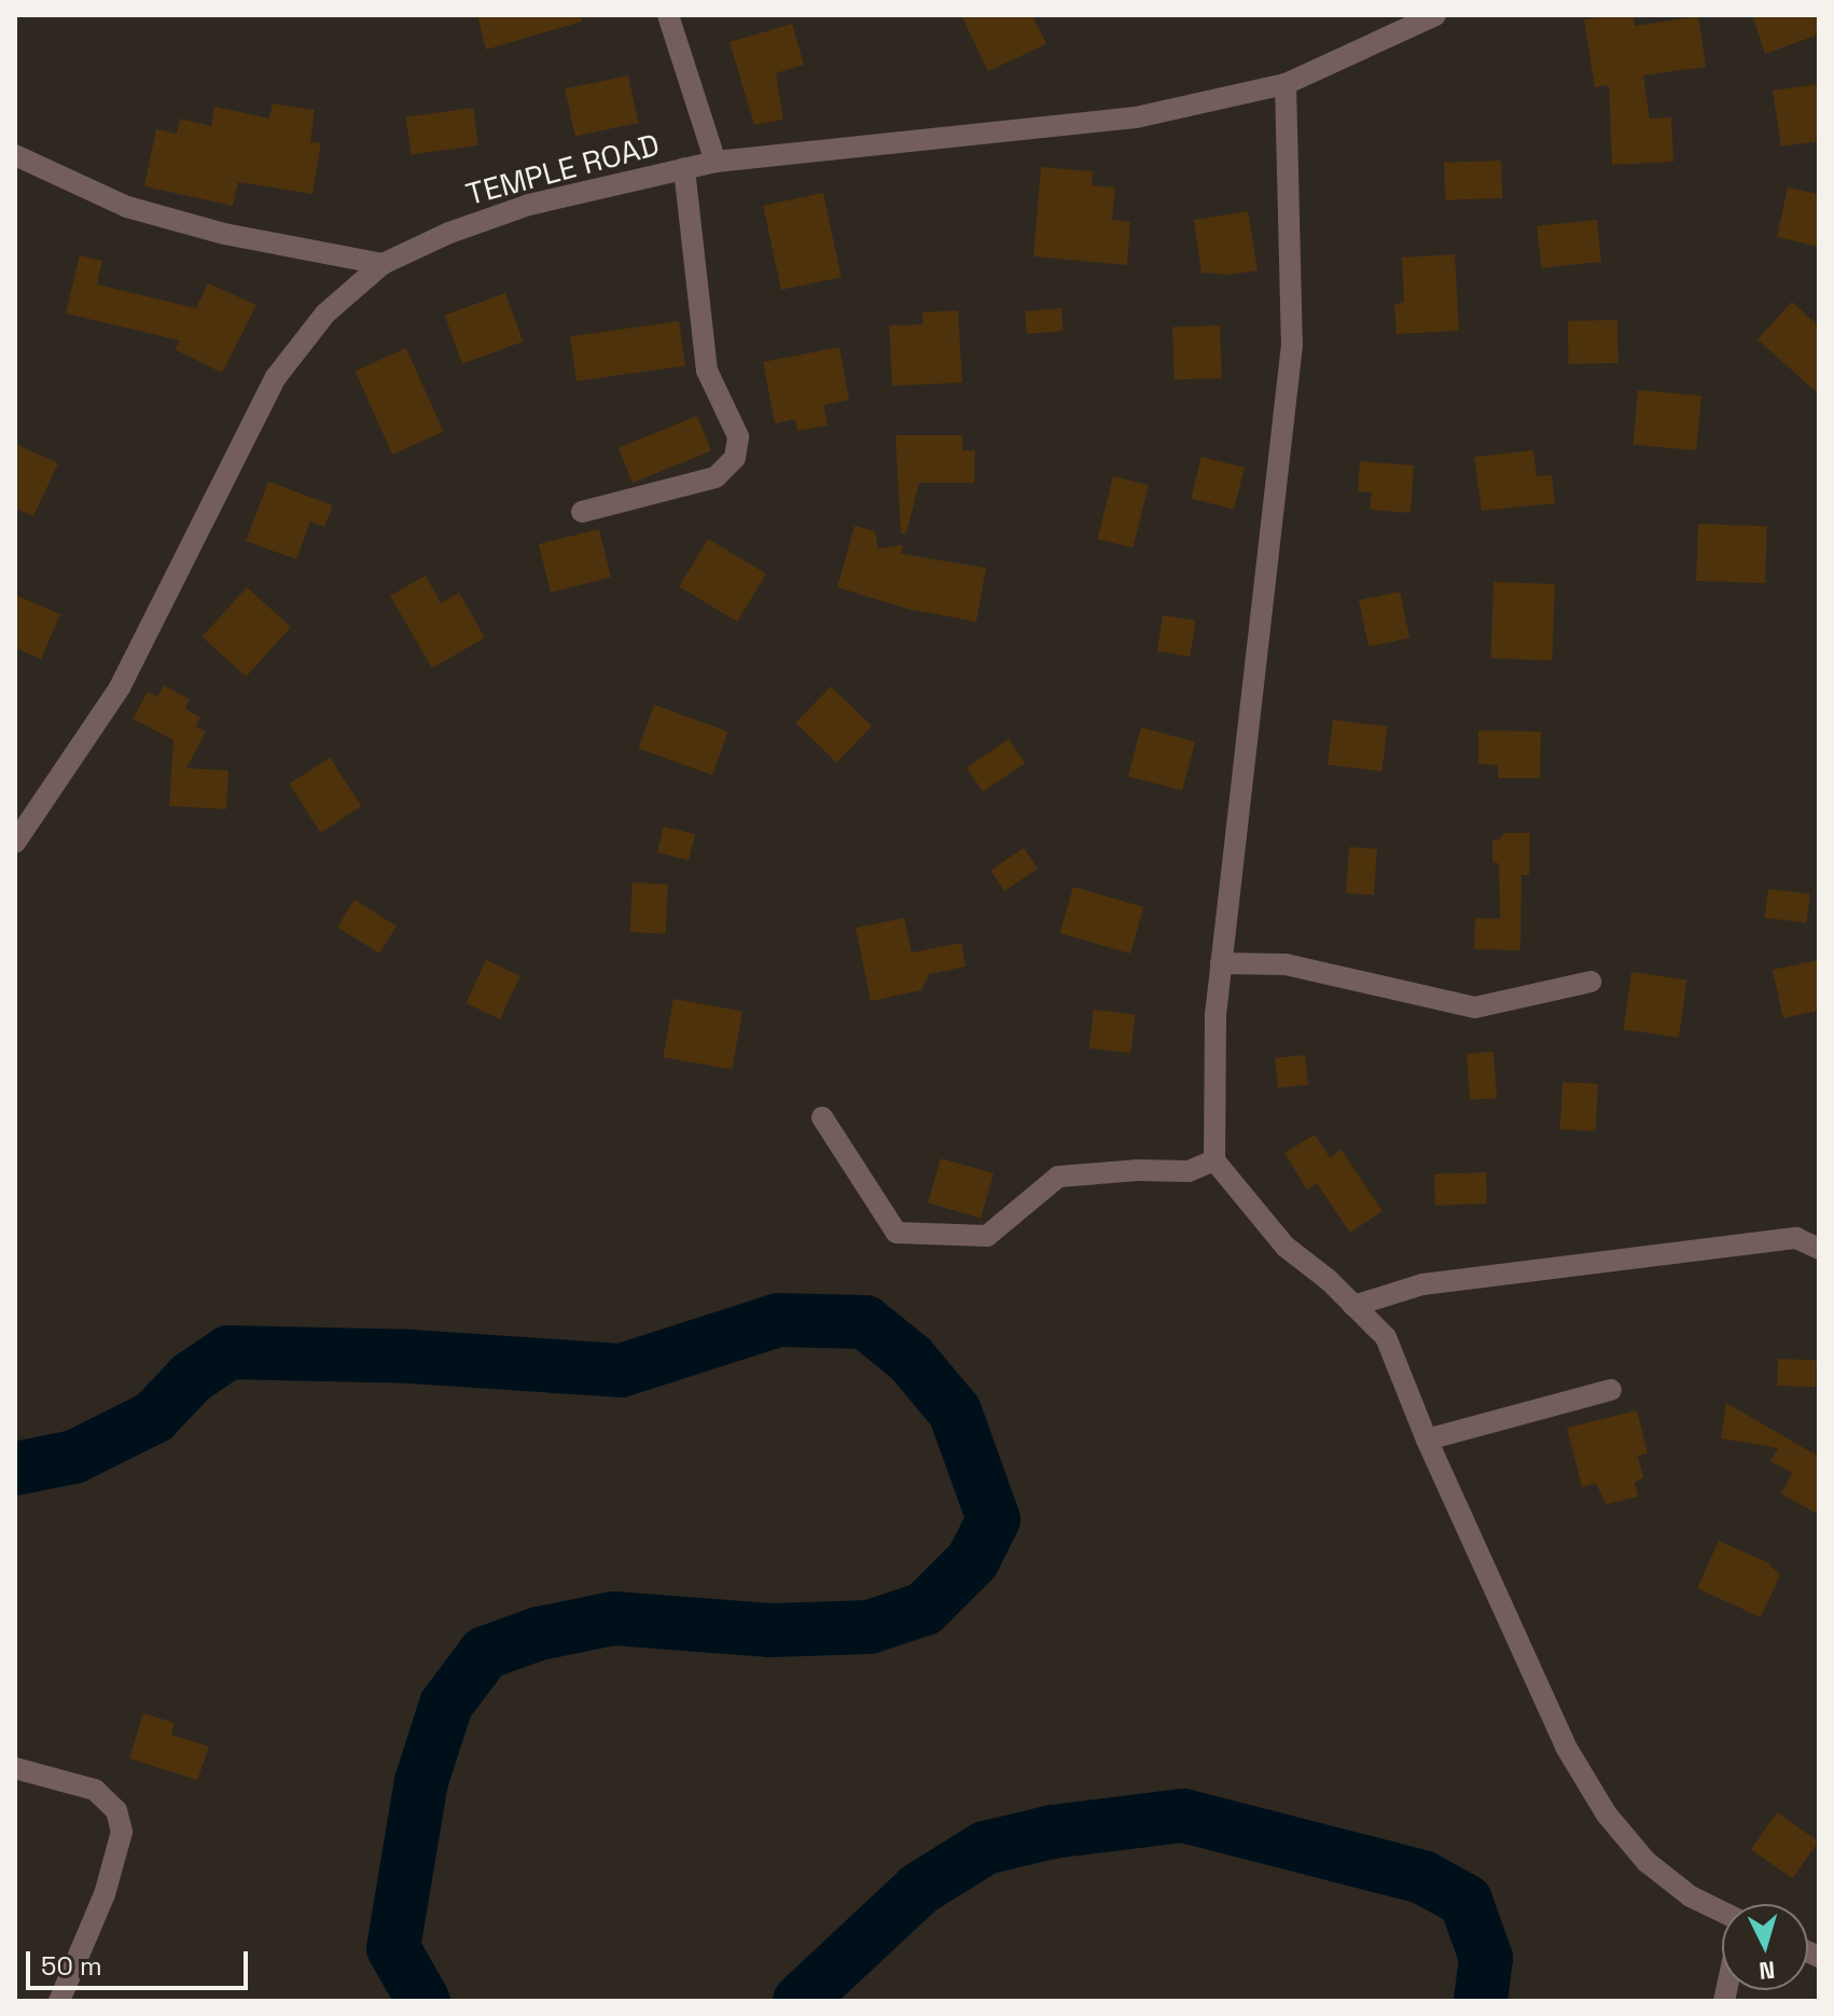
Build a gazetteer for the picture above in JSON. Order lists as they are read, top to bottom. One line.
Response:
{"streets":{"street":["TEMPLE ROAD"]},"scale_bar":"50 m","north":"bottom"}
